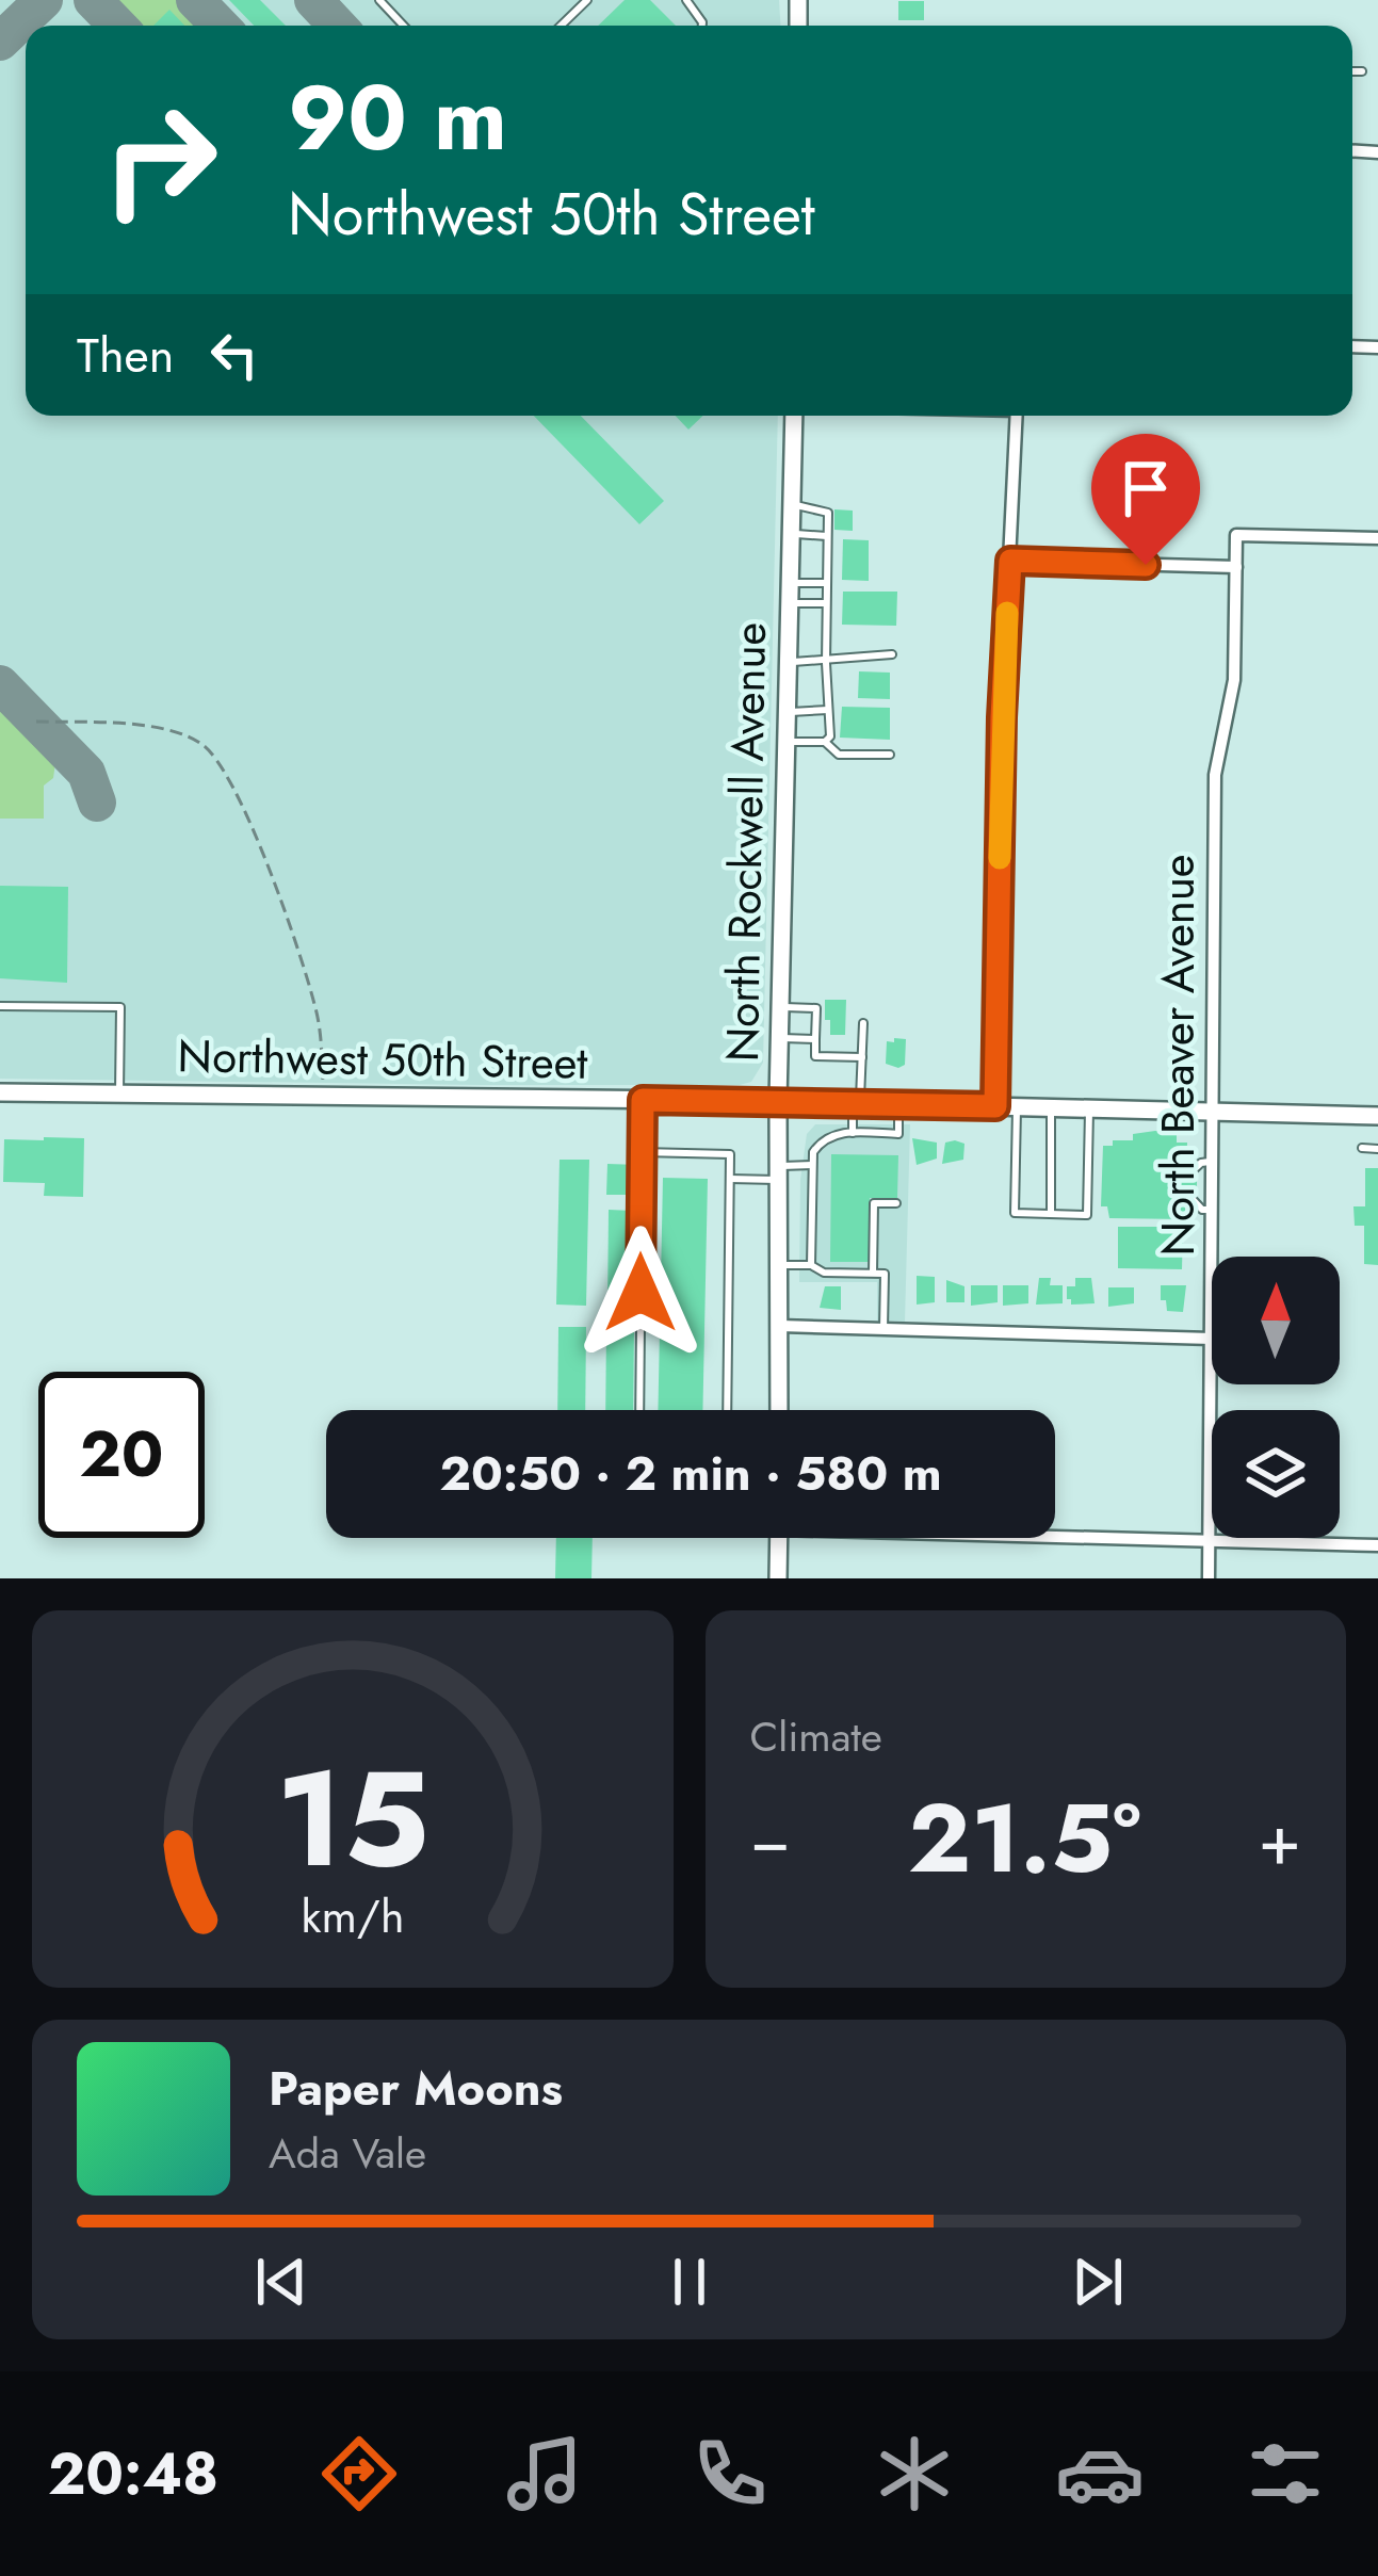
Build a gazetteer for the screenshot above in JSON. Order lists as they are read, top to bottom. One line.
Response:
{"streets":{"street":["North Rockwell Avenue","North Beaver Avenue","Northwest 50th Street"]},"crossings":[["North Rockwell Avenue","Northwest 50th Street"],["North Beaver Avenue","Northwest 50th Street"]],"north":"top","page":{"turn":["90 m","Northwest 50th Street"],"then":"Then","limit":"20","trip":"20:50 · 2 min · 580 m","tile":"Climate","heat":["−","21.5°","+"],"song":["Paper Moons","Ada Vale"],"tabs":"20:48","gauge":["15","km/h"]}}
